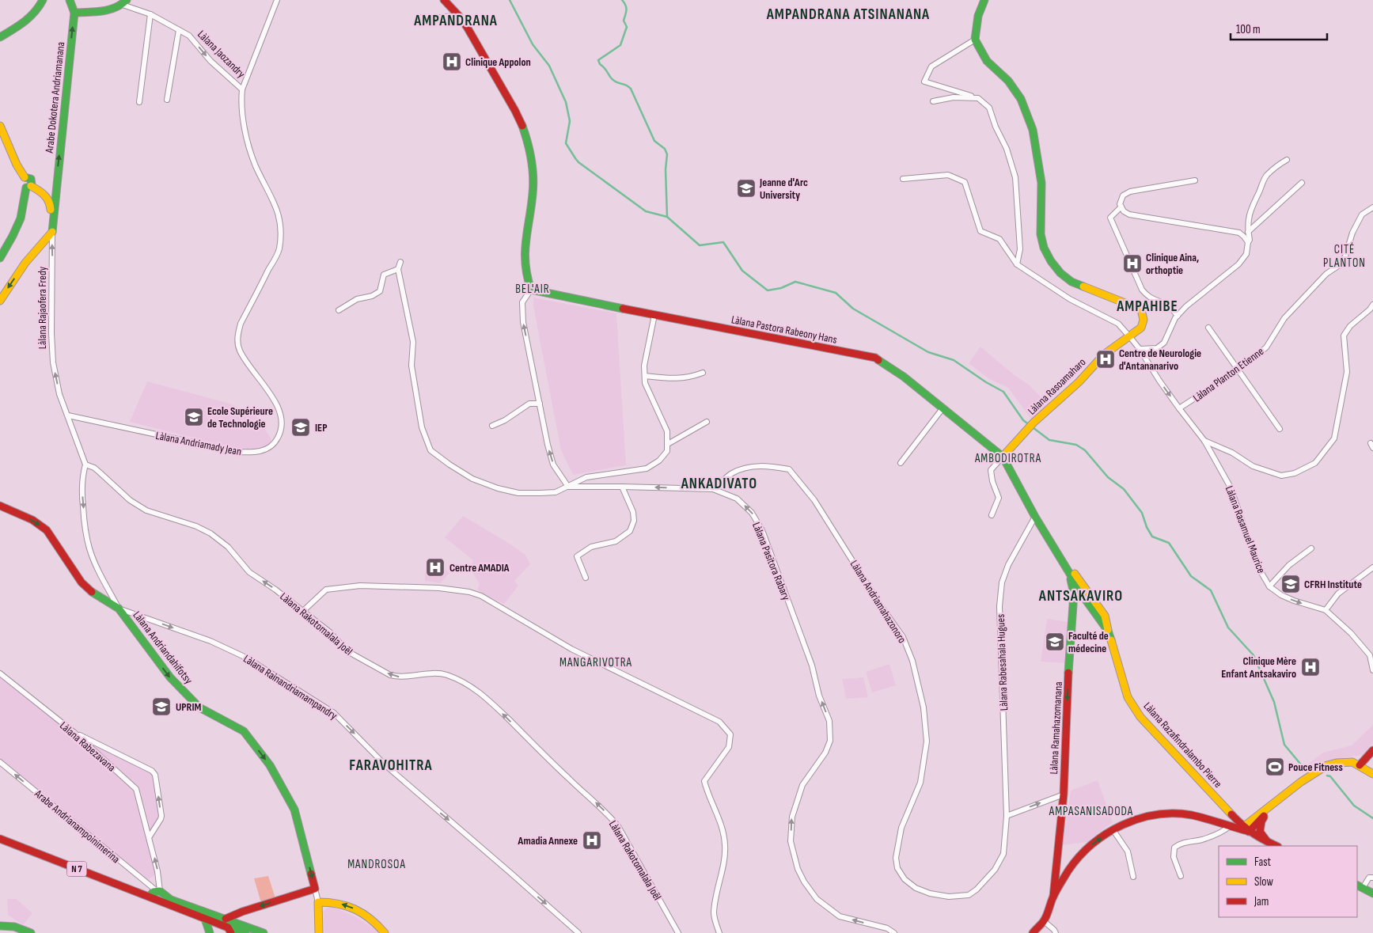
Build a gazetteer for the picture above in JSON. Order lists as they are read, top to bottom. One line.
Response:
{"streets":{"main road":["Làlana Jaozandry","Arabe Dokotera Andriamanana","Làlana Rajaofera Fredy","Làlana Pastora Rabeony Hans","Làlana Rasoamaharo","Làlana Andriandahifotsy","Làlana Ramahazomanana","Làlana Razafindralambo Pierre","N 7"],"street":["Làlana Planton Etienne","Làlana Andriamady Jean","Làlana Rasamuel Maurice","Làlana Pasitora Rabary","Làlana Andriamahazonoro","Làlana Rakotomalala Joël","Làlana Rabesahala Hugues","Làlana Rainandriamampandry","Làlana Rabezavana","Arabe Andrianampoinimerina"]},"crossings":[["Làlana Jaozandry","Arabe Dokotera Andriamanana"],["Làlana Jaozandry","Làlana Andriamady Jean"],["Arabe Dokotera Andriamanana","Làlana Rajaofera Fredy"],["Làlana Rajaofera Fredy","Làlana Andriamady Jean"],["Làlana Rajaofera Fredy","Làlana Rakotomalala Joël"],["Làlana Pastora Rabeony Hans","Làlana Rasoamaharo"],["Làlana Planton Etienne","Làlana Rasamuel Maurice"],["Làlana Rasoamaharo","Làlana Rasamuel Maurice"],["Làlana Pasitora Rabary","Làlana Andriamahazonoro"],["Làlana Andriamahazonoro","Làlana Rabesahala Hugues"],["Làlana Andriandahifotsy","Làlana Rainandriamampandry"],["Làlana Rabezavana","Arabe Andrianampoinimerina"]],"one_way":["Làlana Jaozandry","Arabe Dokotera Andriamanana","Làlana Rajaofera Fredy","Làlana Pasitora Rabary","Làlana Rakotomalala Joël","Làlana Andriandahifotsy","Làlana Rainandriamampandry","Làlana Ramahazomanana","Arabe Andrianampoinimerina"],"districts":["AMPANDRANA ATSINANANA","AMPANDRANA","CITÉ PLANTON","BEL'AIR","AMPAHIBE","AMBODIROTRA","ANKADIVATO","ANTSAKAVIRO","MANGARIVOTRA","FARAVOHITRA","AMPASANISADODA","MANDROSOA"],"places":{"hospital":["Clinique Appolon","Clinique Aina, orthoptie","Centre de Neurologie d'Antananarivo","Centre AMADIA","Clinique Mère Enfant Antsakaviro","Amadia Annexe"],"school or university":["Jeanne d'Arc University","Ecole Supérieure de Technologie","IEP","CFRH Institute","Faculté de médecine","UPRIM"],"sports":["Pouce Fitness"]},"legend":["Fast","Slow","Jam"],"scale_bar":"100 m"}
